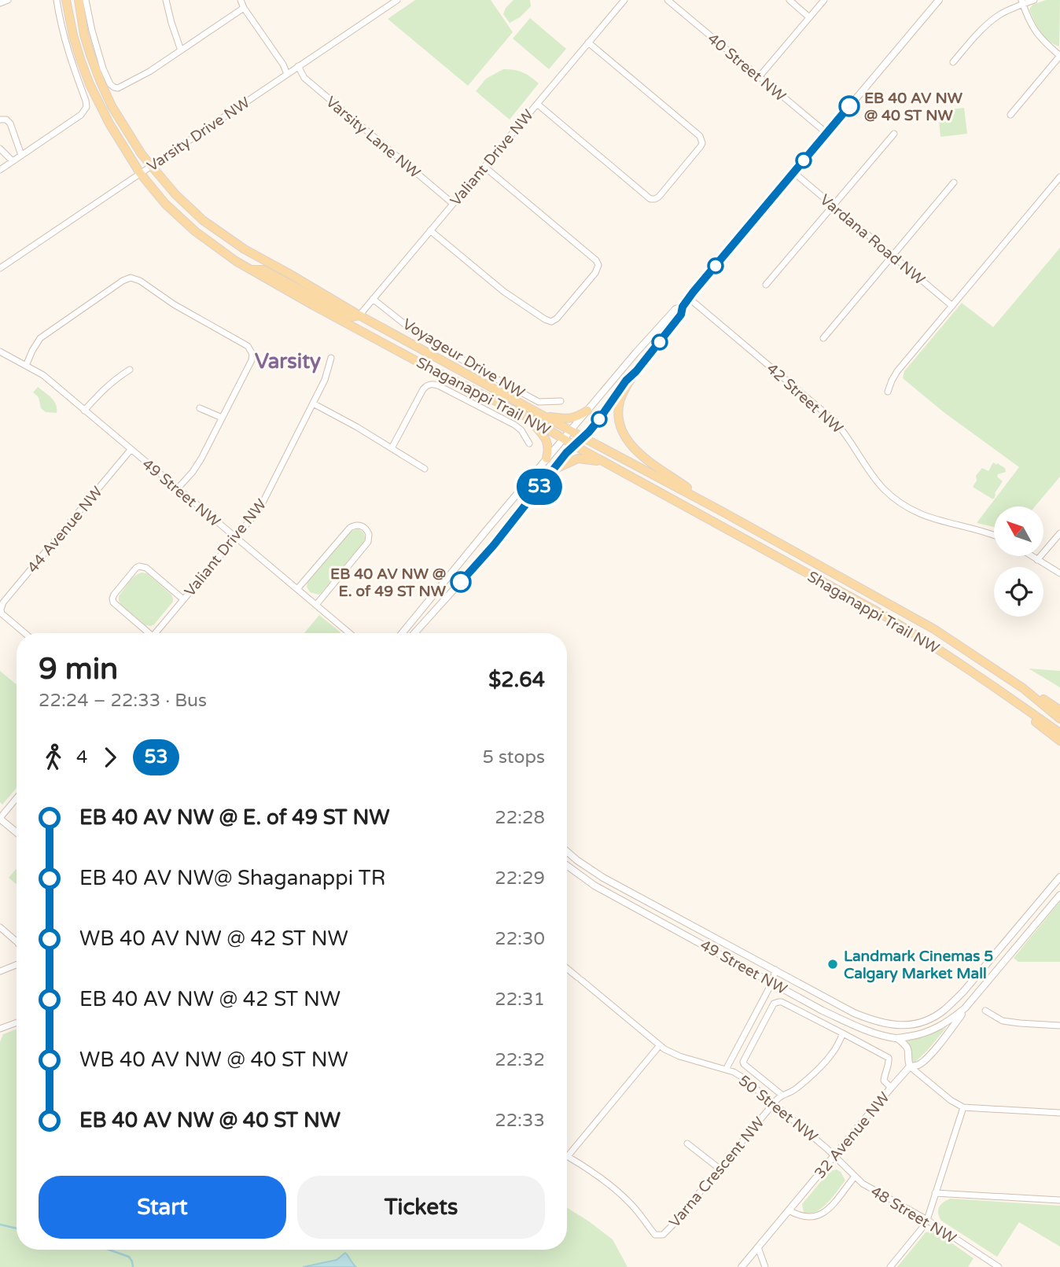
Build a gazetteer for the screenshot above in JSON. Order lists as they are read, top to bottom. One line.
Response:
{"streets":{"main road":["Shaganappi Trail NW"],"street":["40 Street NW","Varsity Drive NW","Varsity Lane NW","Valiant Drive NW","Vardana Road NW","Voyageur Drive NW","42 Street NW","49 Street NW","44 Avenue NW","50 Street NW","32 Avenue NW","Varna Crescent NW","48 Street NW"]},"crossings":[["Varsity Drive NW","Varsity Lane NW"],["Varsity Drive NW","Shaganappi Trail NW"],["Varsity Lane NW","Valiant Drive NW"],["Valiant Drive NW","Voyageur Drive NW"],["Valiant Drive NW","Shaganappi Trail NW"],["Valiant Drive NW","49 Street NW"],["49 Street NW","44 Avenue NW"],["49 Street NW","32 Avenue NW"],["50 Street NW","32 Avenue NW"],["50 Street NW","Varna Crescent NW"],["50 Street NW","48 Street NW"],["32 Avenue NW","48 Street NW"]],"districts":["Varsity"],"places":["EB 40 AV NW @ 40 ST NW","EB 40 AV NW @ E. of 49 ST NW","Landmark Cinemas 5 Calgary Market Mall"],"lines":["bus line 53"],"north":"top left","page":{"on_map":"53","heading":["9 min","22:24 – 22:33 · Bus","$2.64"],"legs":["4","53","5 stops"],"list":[{"name":"EB 40 AV NW @ E. of 49 ST NW","value":"22:28"},{"name":"EB 40 AV NW@ Shaganappi TR","value":"22:29"},{"name":"WB 40 AV NW @ 42 ST NW","value":"22:30"},{"name":"EB 40 AV NW @ 42 ST NW","value":"22:31"},{"name":"WB 40 AV NW @ 40 ST NW","value":"22:32"},{"name":"EB 40 AV NW @ 40 ST NW","value":"22:33"}],"buttons":["Start","Tickets"]}}
